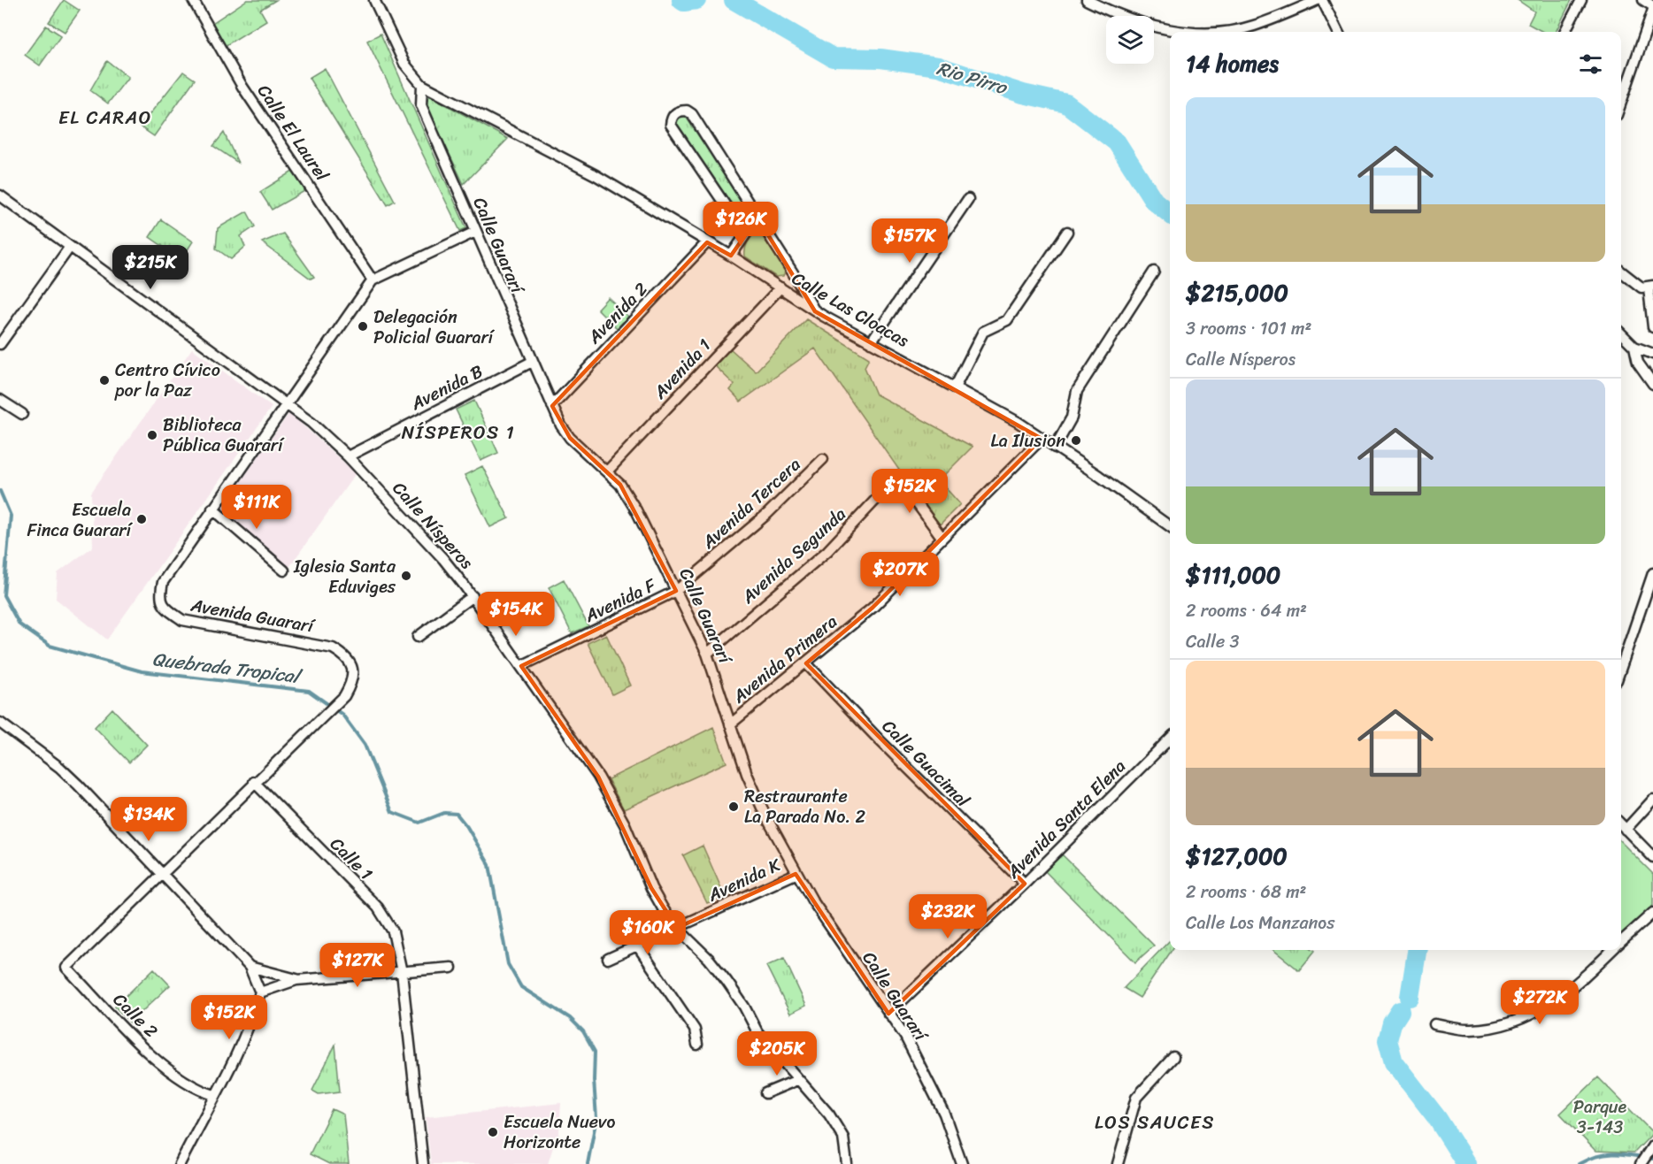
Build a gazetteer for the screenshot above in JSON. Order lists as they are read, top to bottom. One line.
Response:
{"streets":{"street":["Calle El Laurel","Calle Guararí","Calle Las Cloacas","Avenida 2","Avenida 1","Avenida B","Avenida Tercera","Calle Nísperos","Avenida Segunda","Avenida F","Avenida Guararí","Avenida Primera","Calle Guacimal","Avenida Santa Elena","Calle 1","Avenida K","Calle 2"]},"crossings":[["Calle El Laurel","Avenida Guararí"],["Calle Guararí","Calle Las Cloacas"],["Calle Guararí","Avenida 2"],["Calle Guararí","Avenida 1"],["Calle Guararí","Avenida B"],["Calle Guararí","Avenida Tercera"],["Calle Guararí","Avenida Segunda"],["Calle Guararí","Avenida F"],["Calle Guararí","Avenida Guararí"],["Calle Guararí","Avenida Primera"],["Calle Guararí","Avenida Santa Elena"],["Calle Guararí","Avenida K"],["Calle Las Cloacas","Avenida 2"],["Calle Las Cloacas","Avenida 1"],["Calle Las Cloacas","Avenida Primera"],["Avenida B","Calle Nísperos"],["Avenida Tercera","Avenida F"],["Calle Nísperos","Avenida F"],["Calle Nísperos","Avenida Guararí"],["Calle Nísperos","Avenida K"],["Avenida Segunda","Avenida Primera"],["Avenida Guararí","Calle 1"],["Avenida Guararí","Calle 2"],["Avenida Primera","Calle Guacimal"],["Calle Guacimal","Avenida Santa Elena"]],"districts":["EL CARAO","NÍSPEROS 1","LOS SAUCES"],"water":["Rio Pirro","Quebrada Tropical"],"parks":["Parque 3-143"],"places":["Delegación Policial Guararí","Centro Cívico por la Paz","Biblioteca Pública Guararí","La Ilusion","Escuela Finca Guararí","Iglesia Santa Eduviges","Restraurante La Parada No. 2","Escuela Nuevo Horizonte"],"page":{"heading":"14 homes","list":[{"name":"$215,000","note":"3 rooms · 101 m² · Calle Nísperos"},{"name":"$111,000","note":"2 rooms · 64 m² · Calle 3"},{"name":"$127,000","note":"2 rooms · 68 m² · Calle Los Manzanos"}],"price":["$126K","$157K","$215K","$152K","$111K","$207K","$154K","$134K","$232K","$160K","$127K","$272K","$152K","$205K"]}}
